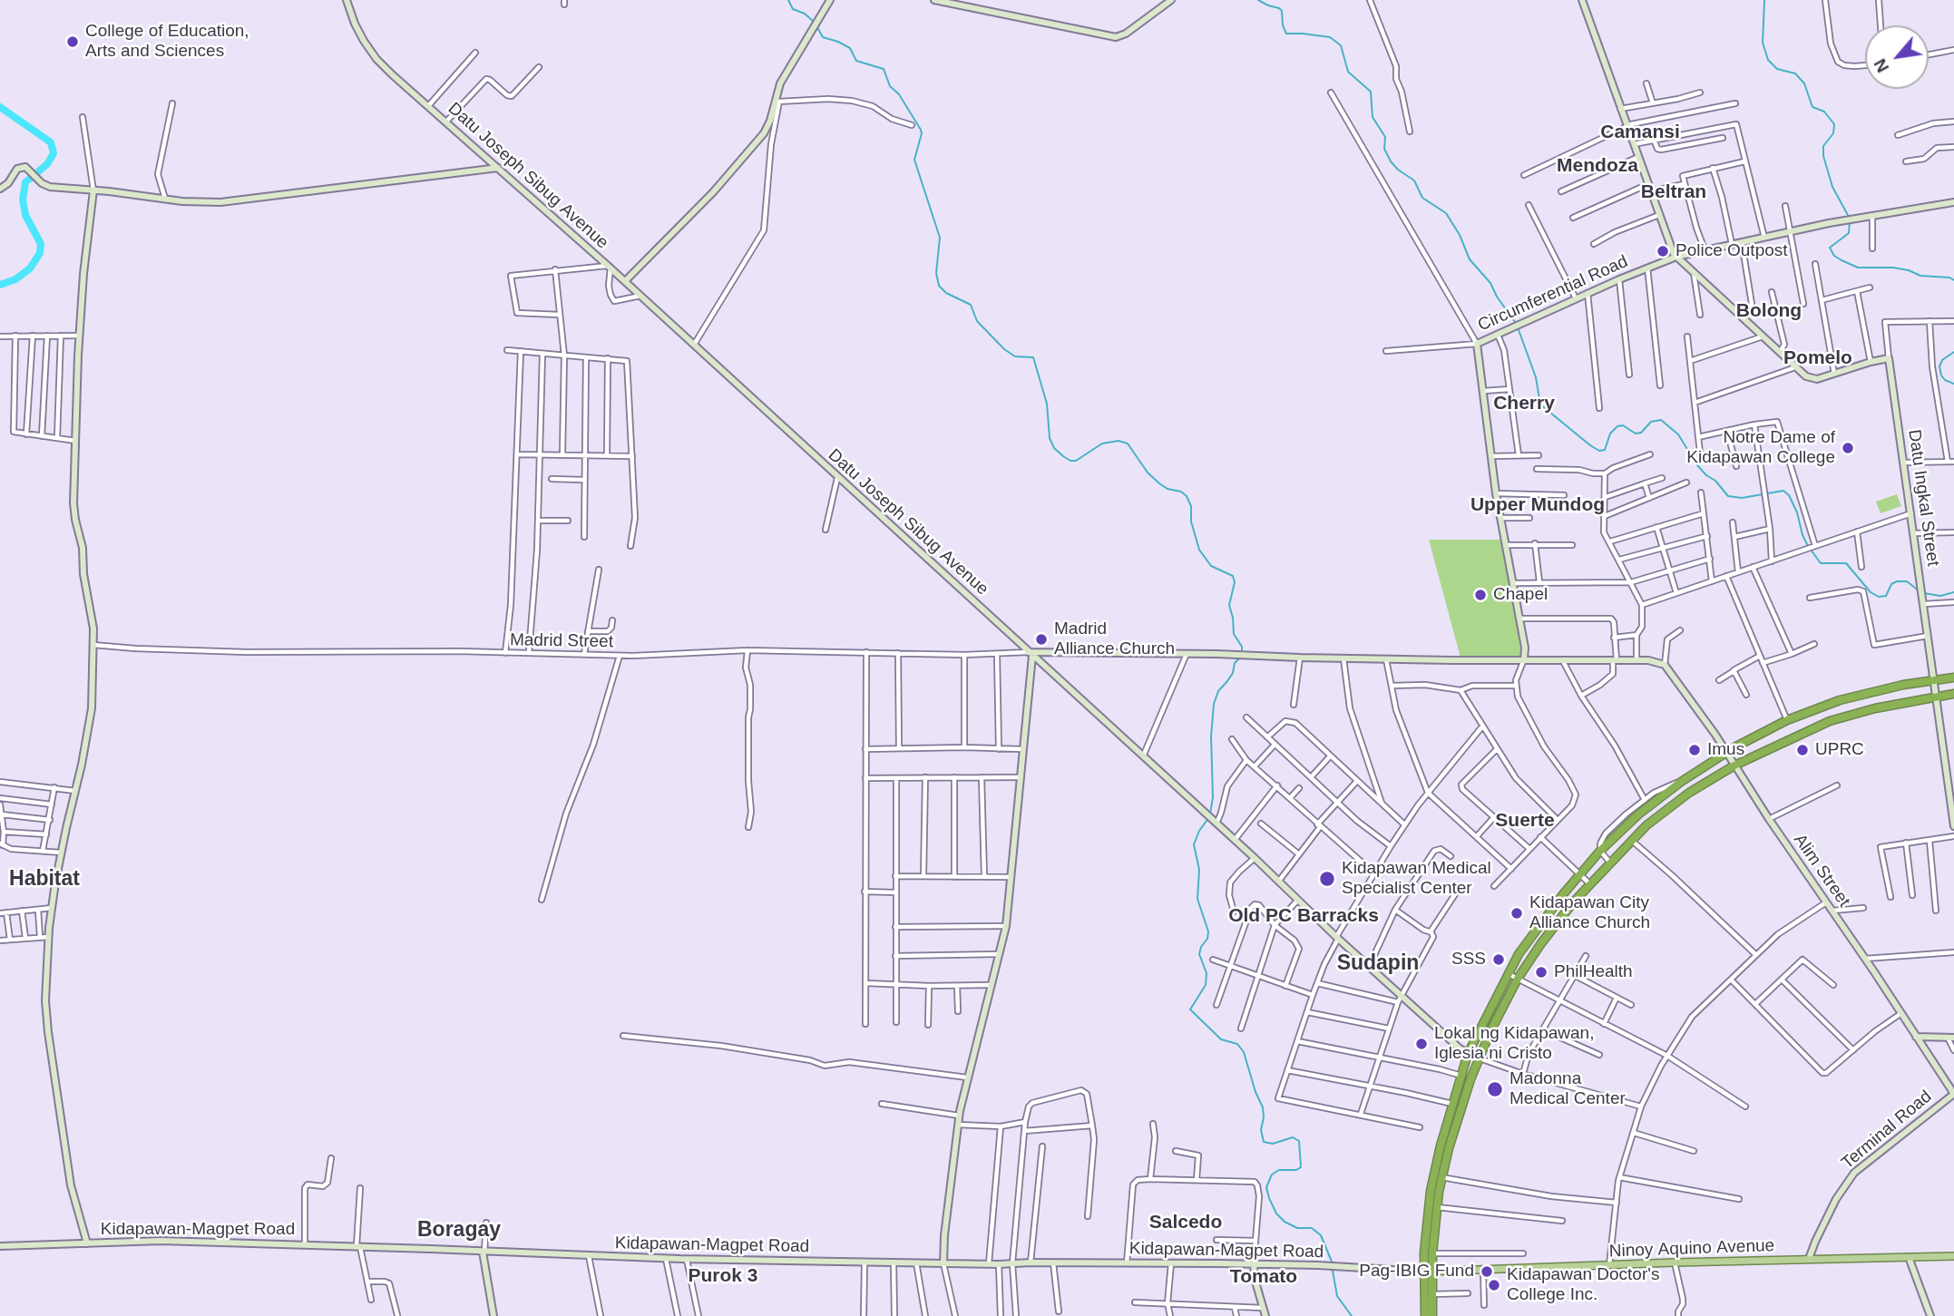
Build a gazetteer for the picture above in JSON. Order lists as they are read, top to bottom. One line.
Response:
{"streets":{"main road":["Ninoy Aquino Avenue"],"street":["Datu Joseph Sibug Avenue","Circumferential Road","Datu Ingkal Street","Madrid Street","Alim Street","Terminal Road","Kidapawan-Magpet Road"]},"crossings":[["Datu Joseph Sibug Avenue","Madrid Street"],["Alim Street","Terminal Road"],["Terminal Road","Ninoy Aquino Avenue"],["Kidapawan-Magpet Road","Ninoy Aquino Avenue"]],"districts":["Camansi","Mendoza","Beltran","Bolong","Pomelo","Cherry","Upper Mundog","Suerte","Habitat","Old PC Barracks","Sudapin","Salcedo","Boragay","Purok 3","Tomato"],"places":["College of Education, Arts and Sciences","Police Outpost","Notre Dame of Kidapawan College","Chapel","Madrid Alliance Church","Imus","UPRC","Kidapawan Medical Specialist Center","Kidapawan City Alliance Church","SSS","PhilHealth","Lokal ng Kidapawan, Iglesia ni Cristo","Madonna Medical Center","Pag-IBIG Fund","Kidapawan Doctor's College Inc."],"north":"bottom left"}
